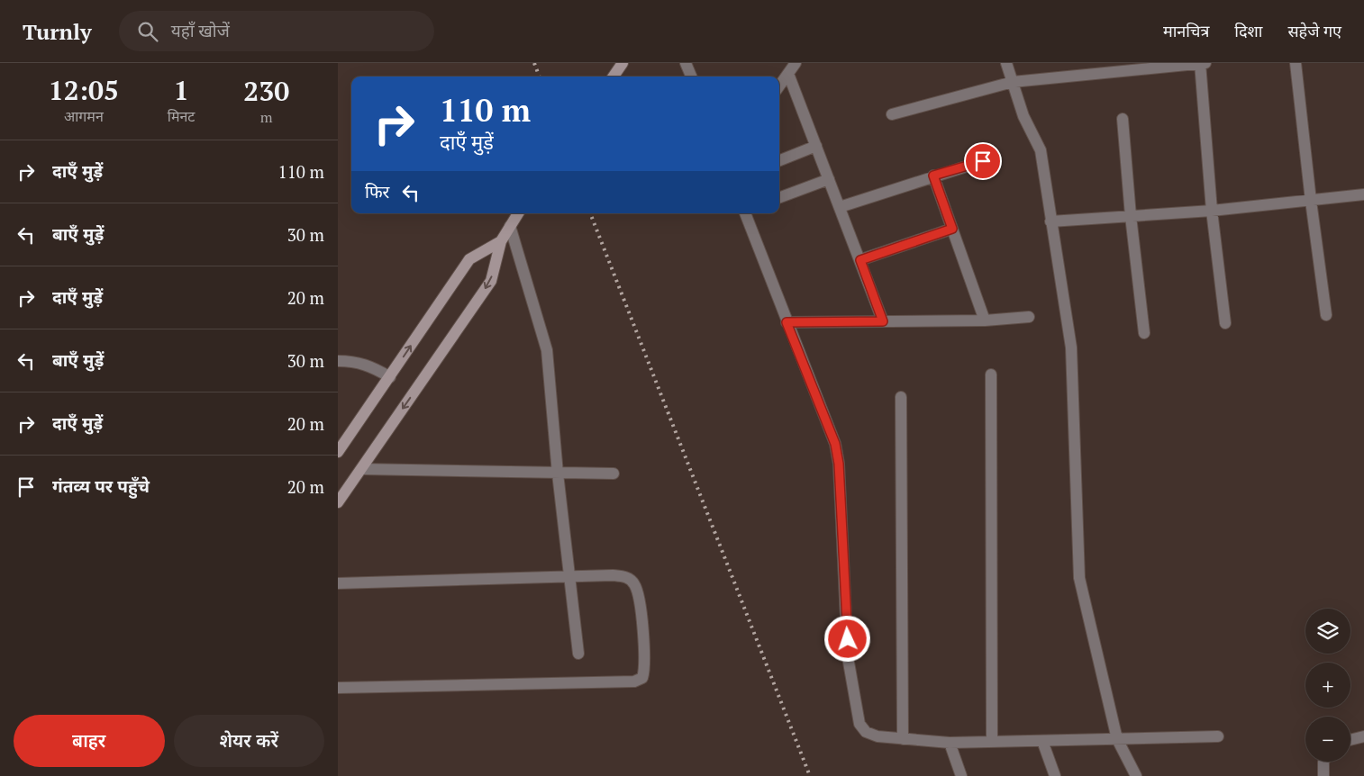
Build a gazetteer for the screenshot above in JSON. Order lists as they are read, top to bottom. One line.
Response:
{"page":{"header":"Turnly","search":"यहाँ खोजें","nav":["मानचित्र","दिशा","सहेजे गए"],"eta":["12:05","आगमन","1","मिनट","230","m"],"turn":["110 m","दाएँ मुड़ें"],"list":[{"name":"दाएँ मुड़ें","value":"110 m"},{"name":"बाएँ मुड़ें","value":"30 m"},{"name":"दाएँ मुड़ें","value":"20 m"},{"name":"बाएँ मुड़ें","value":"30 m"},{"name":"दाएँ मुड़ें","value":"20 m"},{"name":"गंतव्य पर पहुँचे","value":"20 m"}],"then":"फिर","map_buttons":["+","−"],"buttons":["बाहर","शेयर करें"]}}
